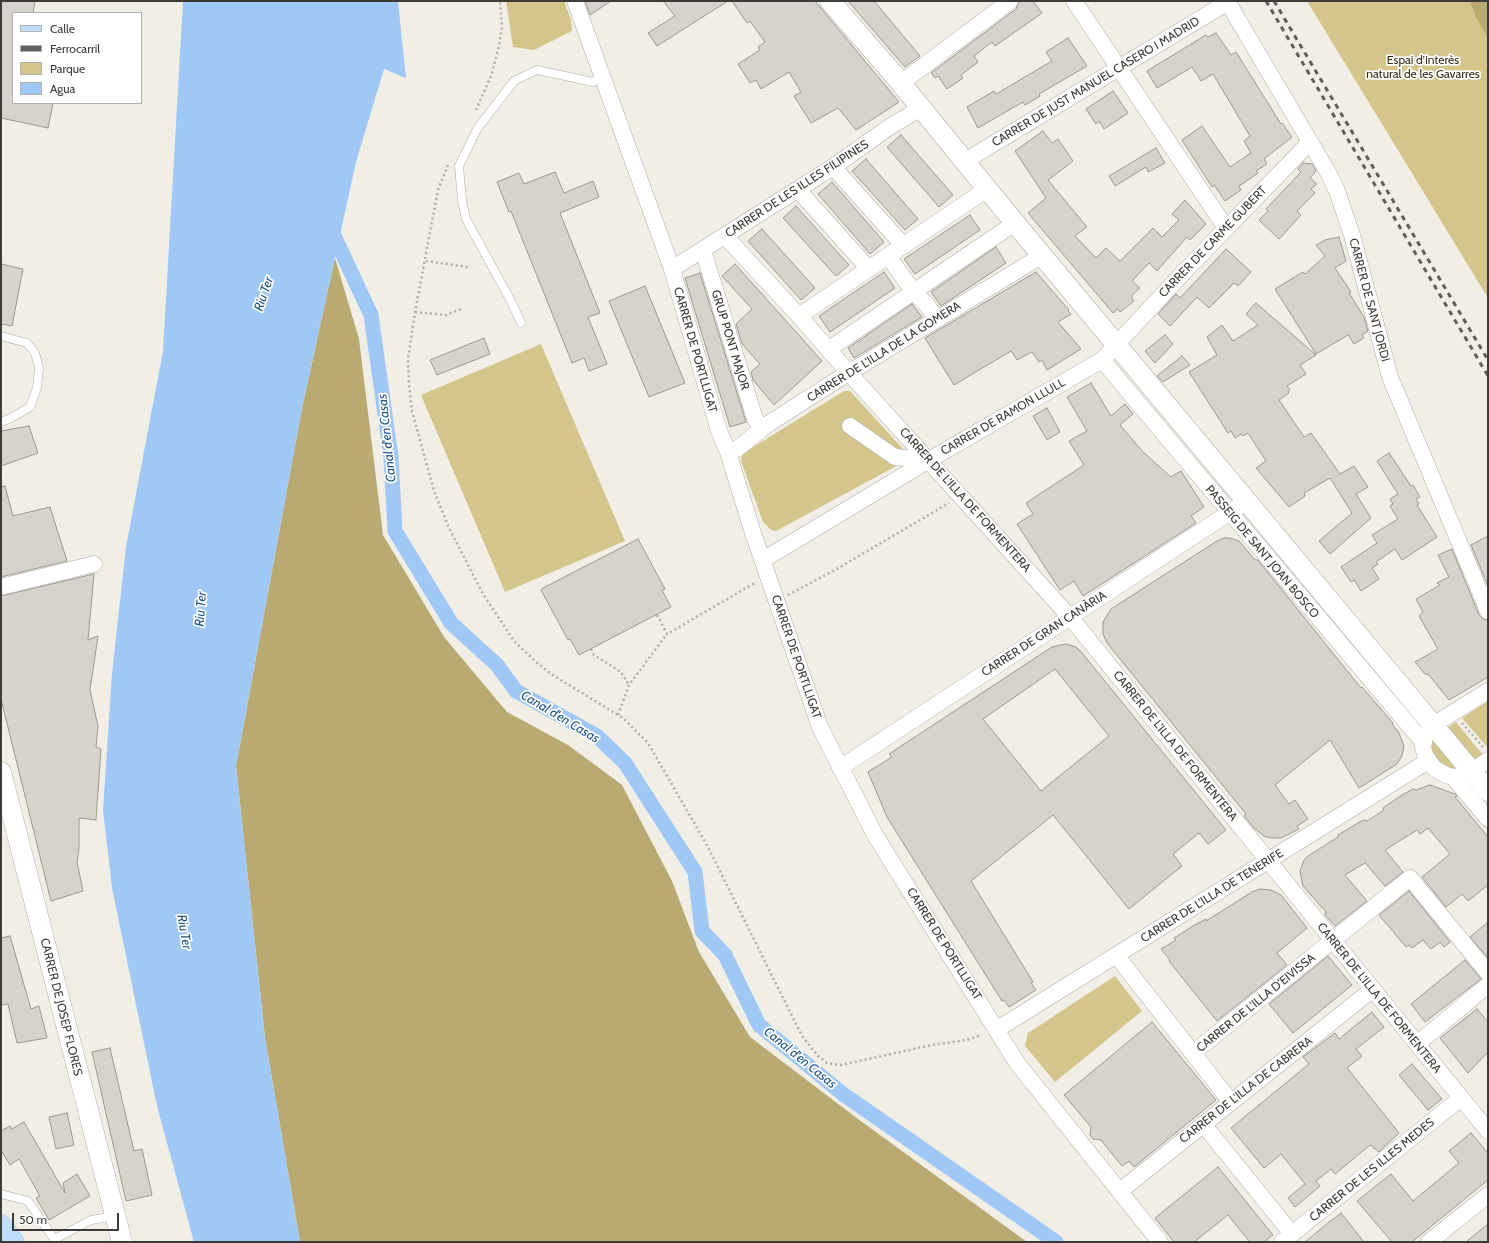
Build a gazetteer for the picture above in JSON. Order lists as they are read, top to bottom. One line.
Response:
{"streets":{"street":["CARRER DE JUST MANUEL CASERO I MADRID","CARRER DE LES ILLES FILIPINES","CARRER DE CARME GUBERT","CARRER DE SANT JORDI","GRUP PONT MAJOR","CARRER DE PORTLLIGAT","CARRER DE L'ILLA DE LA GOMERA","CARRER DE RAMON LLULL","CARRER DE L'ILLA DE FORMENTERA","PASSEIG DE SANT JOAN BOSCO","CARRER DE GRAN CANÀRIA","CARRER DE L'ILLA DE TENERIFE","CARRER DE L'ILLA D'EIVISSA","CARRER DE JOSEP FLORES","CARRER DE L'ILLA DE CABRERA","CARRER DE LES ILLES MEDES"]},"crossings":[["CARRER DE JUST MANUEL CASERO I MADRID","CARRER DE SANT JORDI"],["CARRER DE LES ILLES FILIPINES","GRUP PONT MAJOR"],["CARRER DE LES ILLES FILIPINES","CARRER DE PORTLLIGAT"],["CARRER DE CARME GUBERT","CARRER DE SANT JORDI"],["CARRER DE CARME GUBERT","CARRER DE RAMON LLULL"],["GRUP PONT MAJOR","CARRER DE L'ILLA DE LA GOMERA"],["CARRER DE PORTLLIGAT","CARRER DE L'ILLA DE LA GOMERA"],["CARRER DE PORTLLIGAT","CARRER DE RAMON LLULL"],["CARRER DE PORTLLIGAT","CARRER DE GRAN CANÀRIA"],["CARRER DE PORTLLIGAT","CARRER DE L'ILLA DE TENERIFE"],["CARRER DE PORTLLIGAT","CARRER DE L'ILLA DE CABRERA"],["CARRER DE L'ILLA DE LA GOMERA","CARRER DE L'ILLA DE FORMENTERA"],["CARRER DE RAMON LLULL","CARRER DE L'ILLA DE FORMENTERA"],["CARRER DE RAMON LLULL","PASSEIG DE SANT JOAN BOSCO"],["CARRER DE L'ILLA DE FORMENTERA","CARRER DE GRAN CANÀRIA"],["CARRER DE L'ILLA DE FORMENTERA","CARRER DE L'ILLA DE TENERIFE"],["CARRER DE L'ILLA DE FORMENTERA","CARRER DE L'ILLA D'EIVISSA"],["CARRER DE L'ILLA DE FORMENTERA","CARRER DE L'ILLA DE CABRERA"],["CARRER DE L'ILLA DE FORMENTERA","CARRER DE LES ILLES MEDES"],["PASSEIG DE SANT JOAN BOSCO","CARRER DE GRAN CANÀRIA"]],"water":["Riu Ter","Canal d'en Casas"],"parks":["Espai d'interès natural de les Gavarres"],"legend":["Calle","Ferrocarril","Parque","Agua"],"scale_bar":"50 m"}
